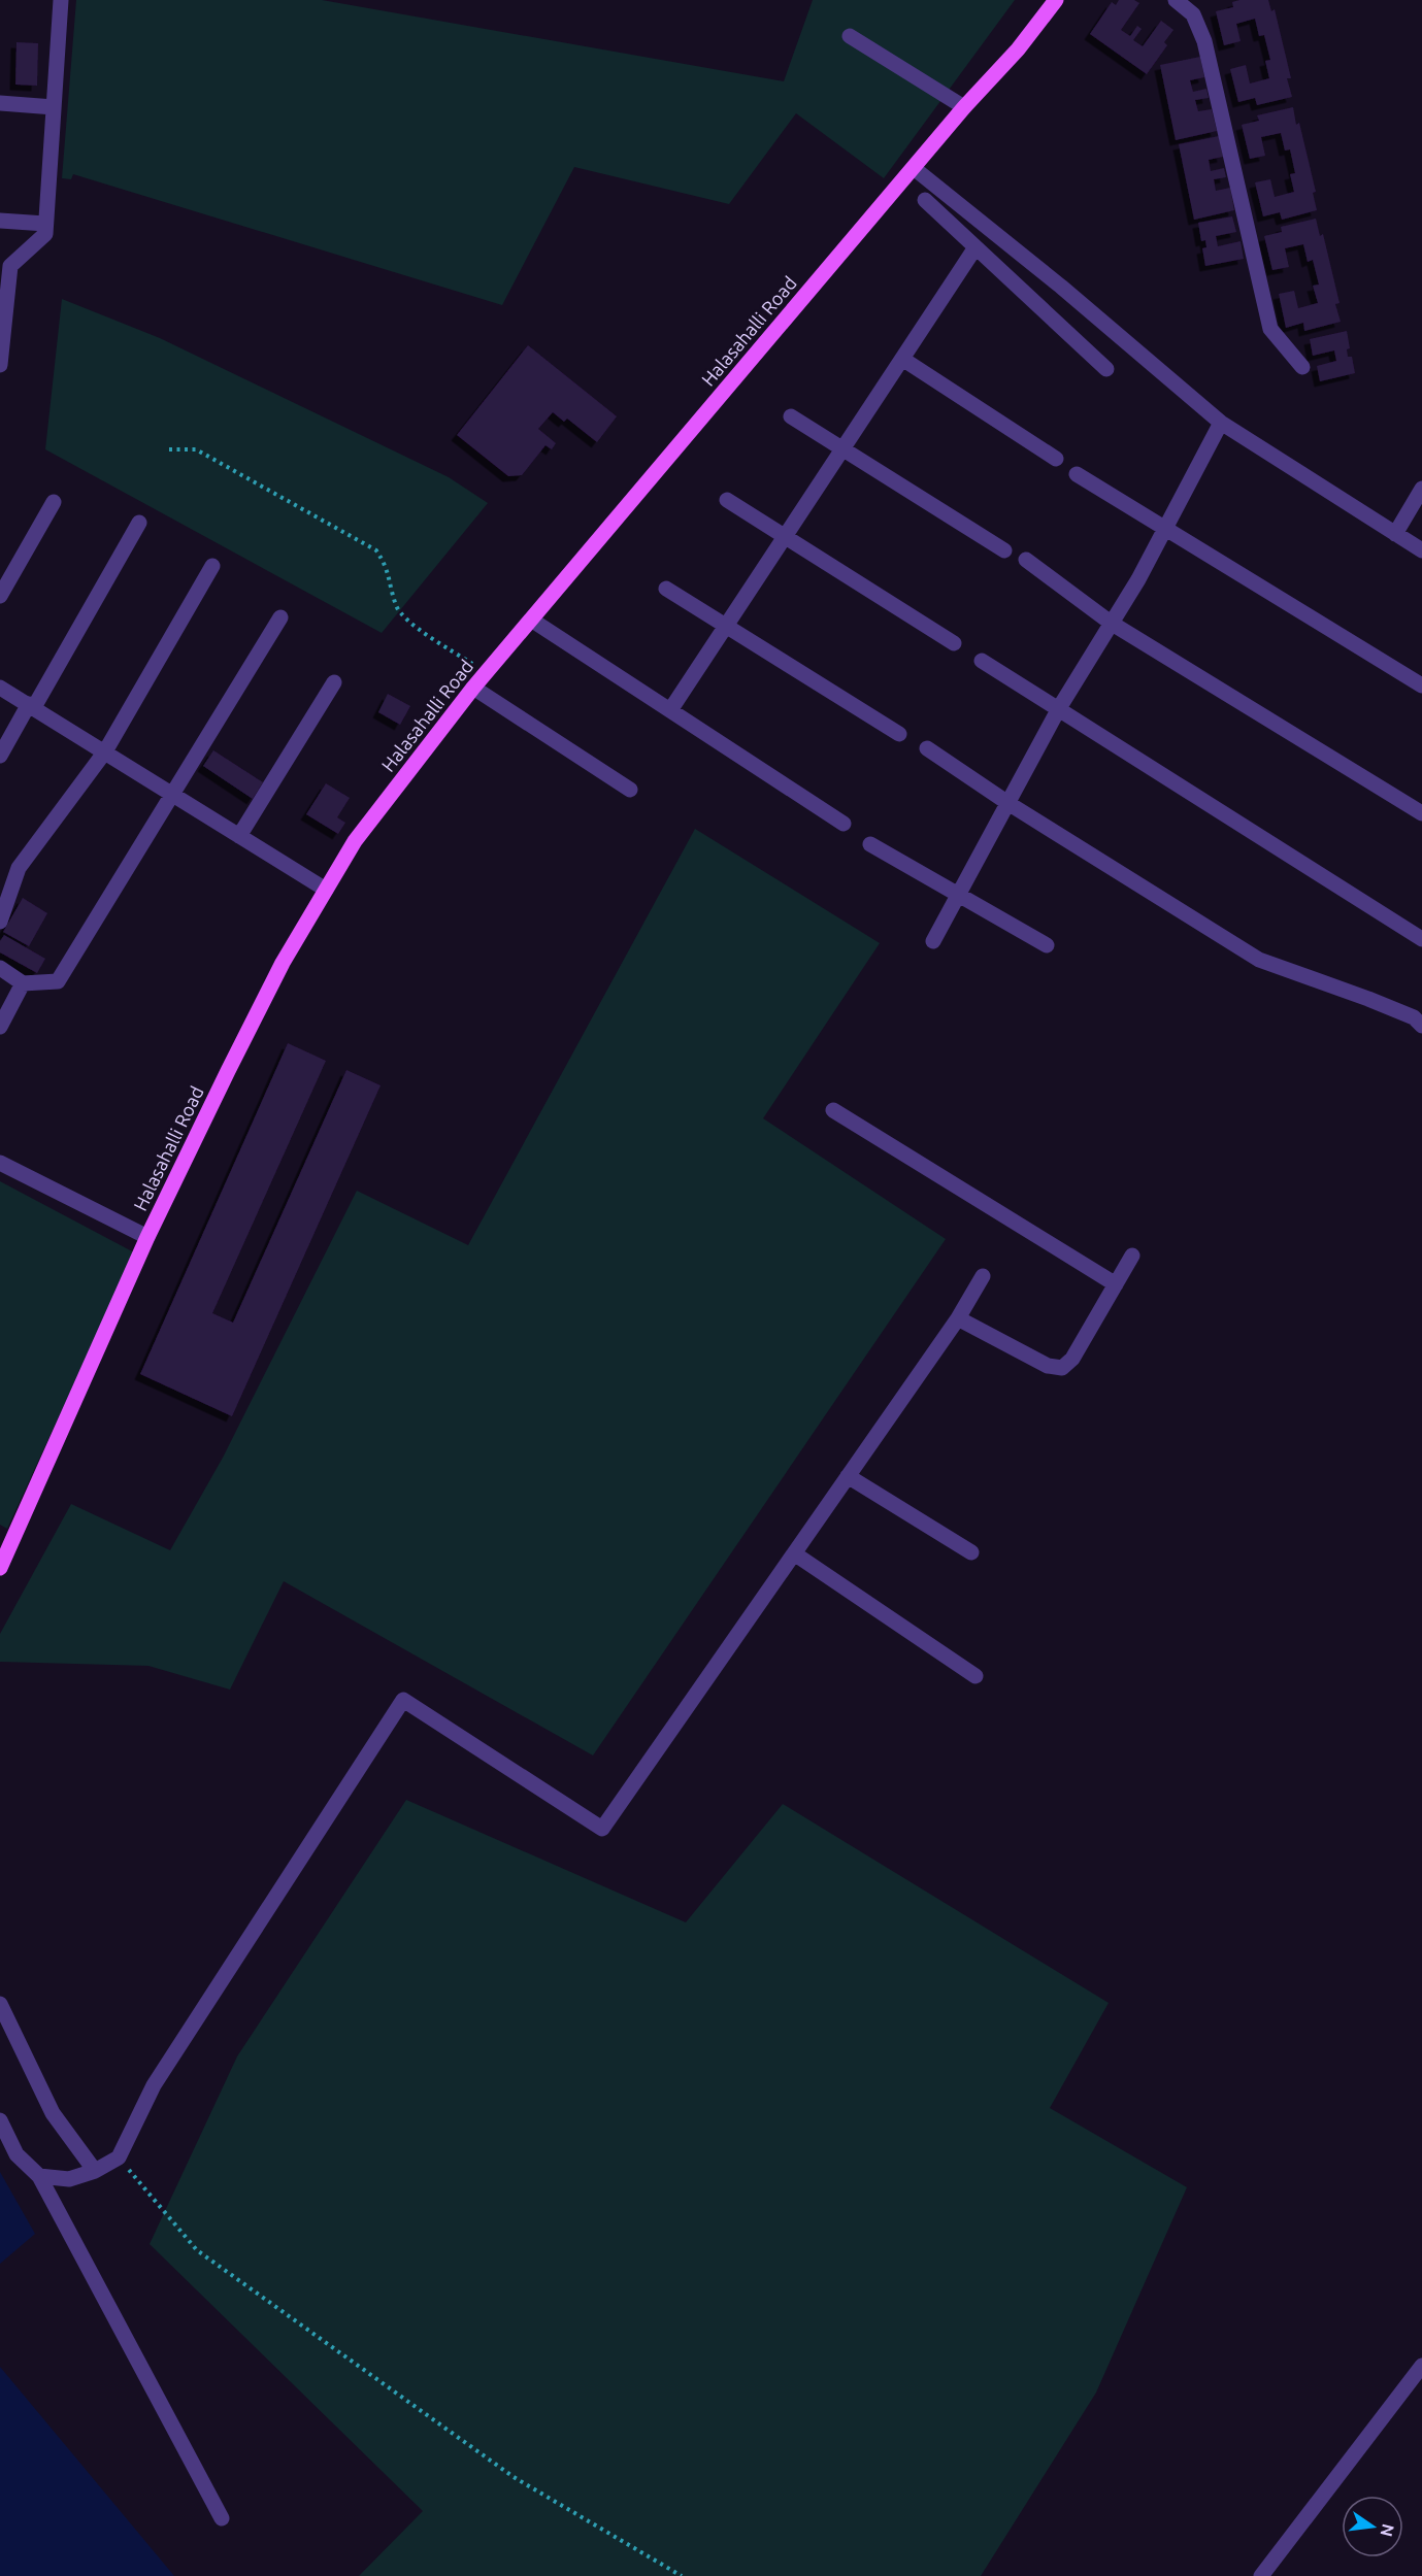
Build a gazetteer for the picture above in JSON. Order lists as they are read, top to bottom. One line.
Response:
{"streets":{"main road":["Halasahalli Road"]},"north":"right"}
